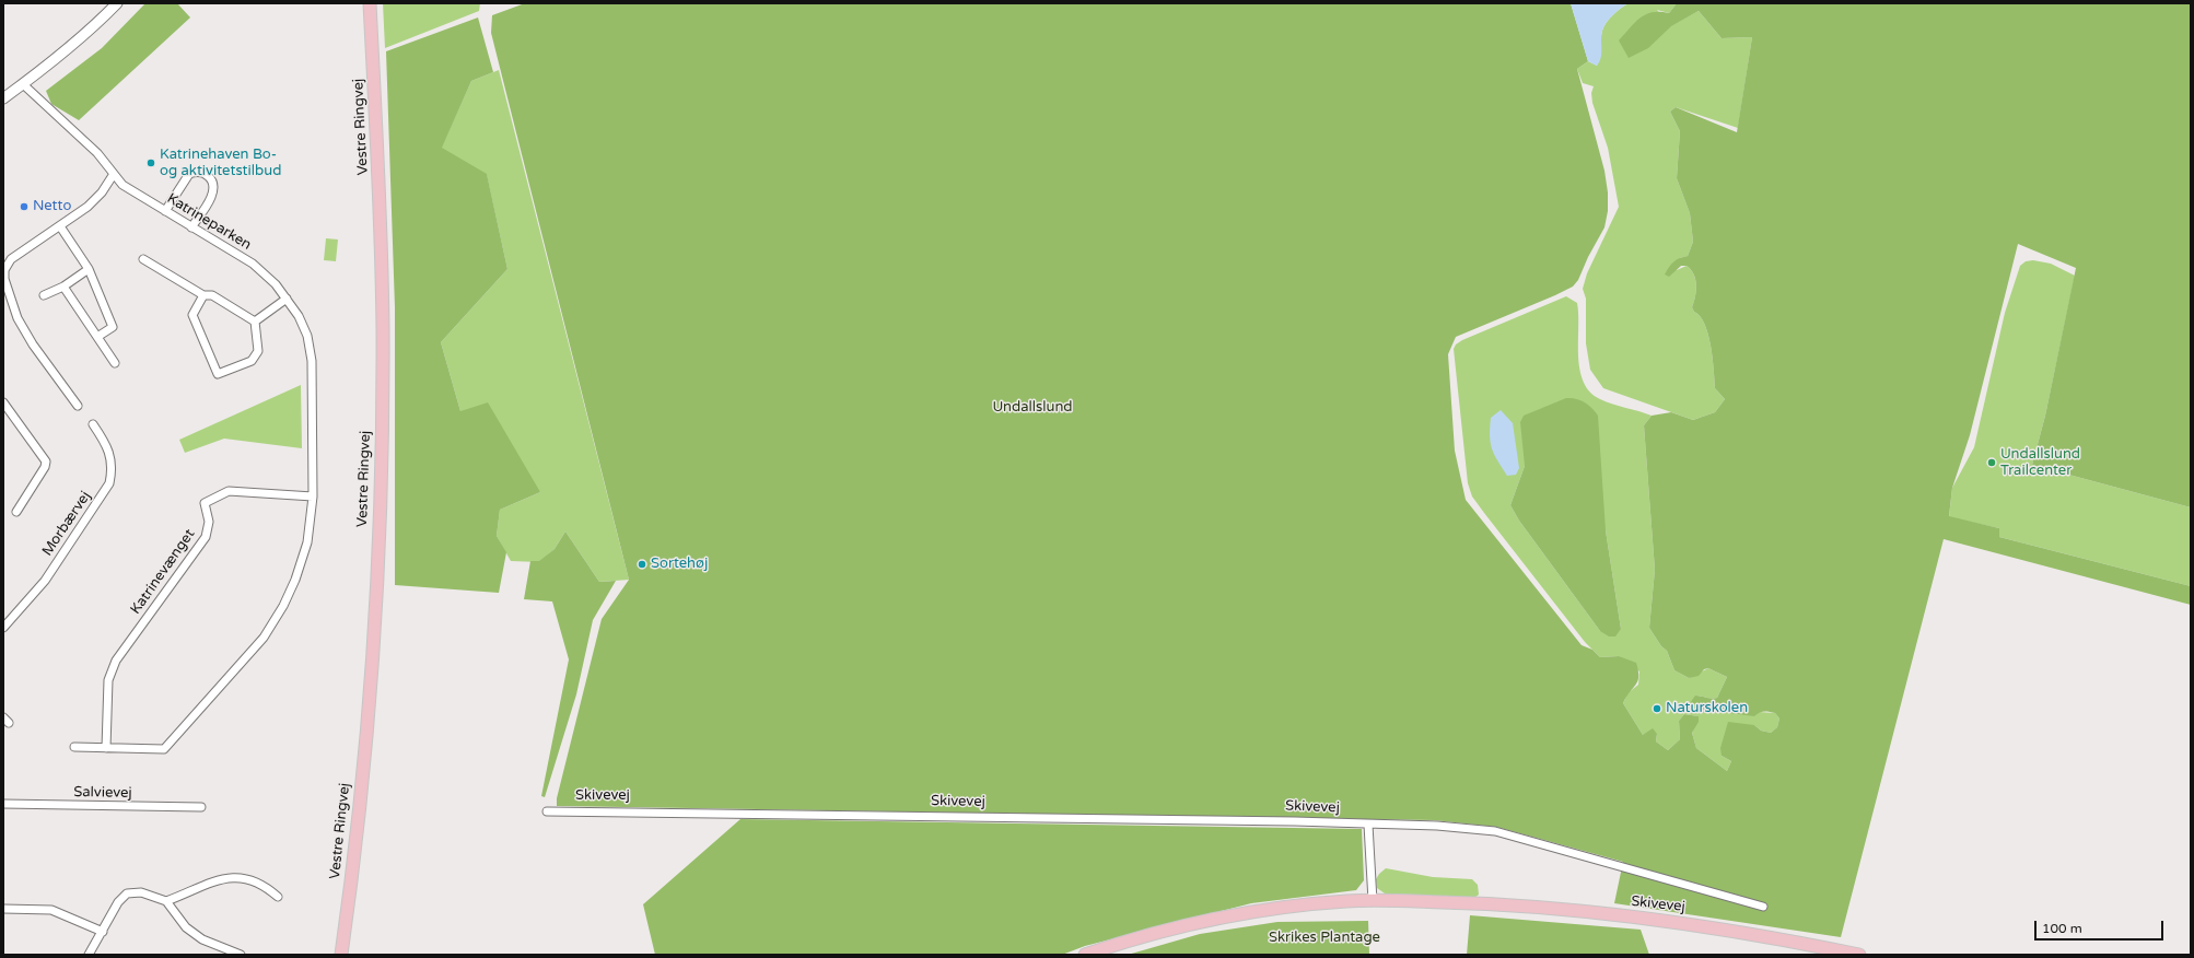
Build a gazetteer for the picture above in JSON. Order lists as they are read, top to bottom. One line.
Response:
{"streets":{"main road":["Vestre Ringvej","Skivevej"],"street":["Katrineparken","Morbærvej","Katrinevænget","Salvievej"]},"crossings":[["Katrineparken","Katrinevænget"]],"parks":["Undallslund","Skrikes Plantage"],"places":["Katrinehaven Bo- og aktivitetstilbud","Netto","Undallslund Trailcenter","Sortehøj","Naturskolen"],"scale_bar":"100 m"}
